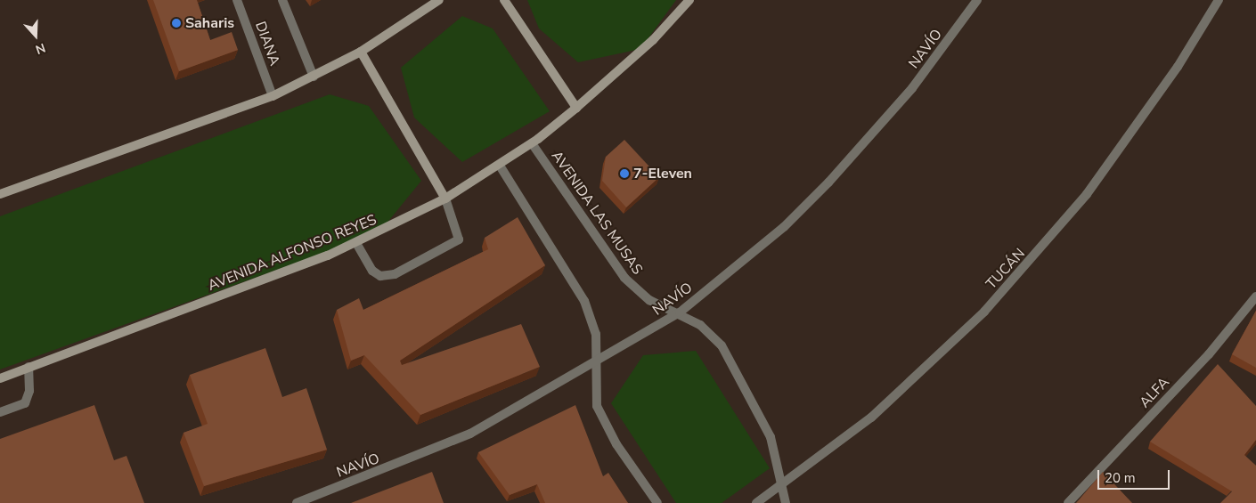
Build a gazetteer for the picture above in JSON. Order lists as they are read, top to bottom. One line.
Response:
{"streets":{"main road":["AVENIDA ALFONSO REYES"],"street":["DIANA","NAVÍO","AVENIDA LAS MUSAS","TUCÁN","ALFA"]},"crossings":[["NAVÍO","AVENIDA LAS MUSAS"],["AVENIDA LAS MUSAS","AVENIDA ALFONSO REYES"],["AVENIDA LAS MUSAS","TUCÁN"]],"places":["Saharis","7-Eleven"],"scale_bar":"20 m","north":"bottom"}
